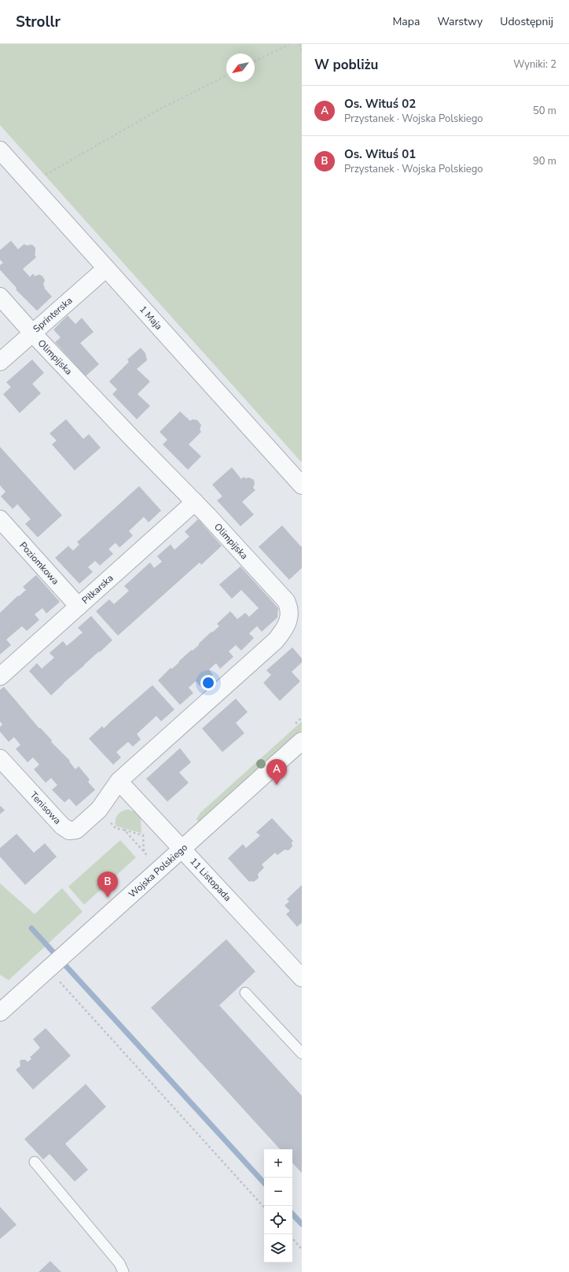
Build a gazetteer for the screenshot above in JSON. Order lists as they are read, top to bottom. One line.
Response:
{"streets":{"street":["Sprinterska","1 Maja","Olimpijska","Poziomkowa","Piłkarska","Tenisowa","Wojska Polskiego","11 Listopada"]},"crossings":[["Sprinterska","1 Maja"],["Sprinterska","Olimpijska"],["Olimpijska","Piłkarska"],["Olimpijska","Tenisowa"],["Olimpijska","11 Listopada"],["Poziomkowa","Piłkarska"],["Tenisowa","11 Listopada"],["Wojska Polskiego","11 Listopada"]],"north":"bottom left","page":{"header":"Strollr","nav":["Mapa","Warstwy","Udostępnij"],"heading":["W pobliżu","Wyniki: 2"],"list":[{"mark":"A","name":"Os. Wituś 02","note":"Przystanek · Wojska Polskiego","value":"50 m"},{"mark":"B","name":"Os. Wituś 01","note":"Przystanek · Wojska Polskiego","value":"90 m"}],"pins":["A","B"],"map_buttons":["+","−"]}}
